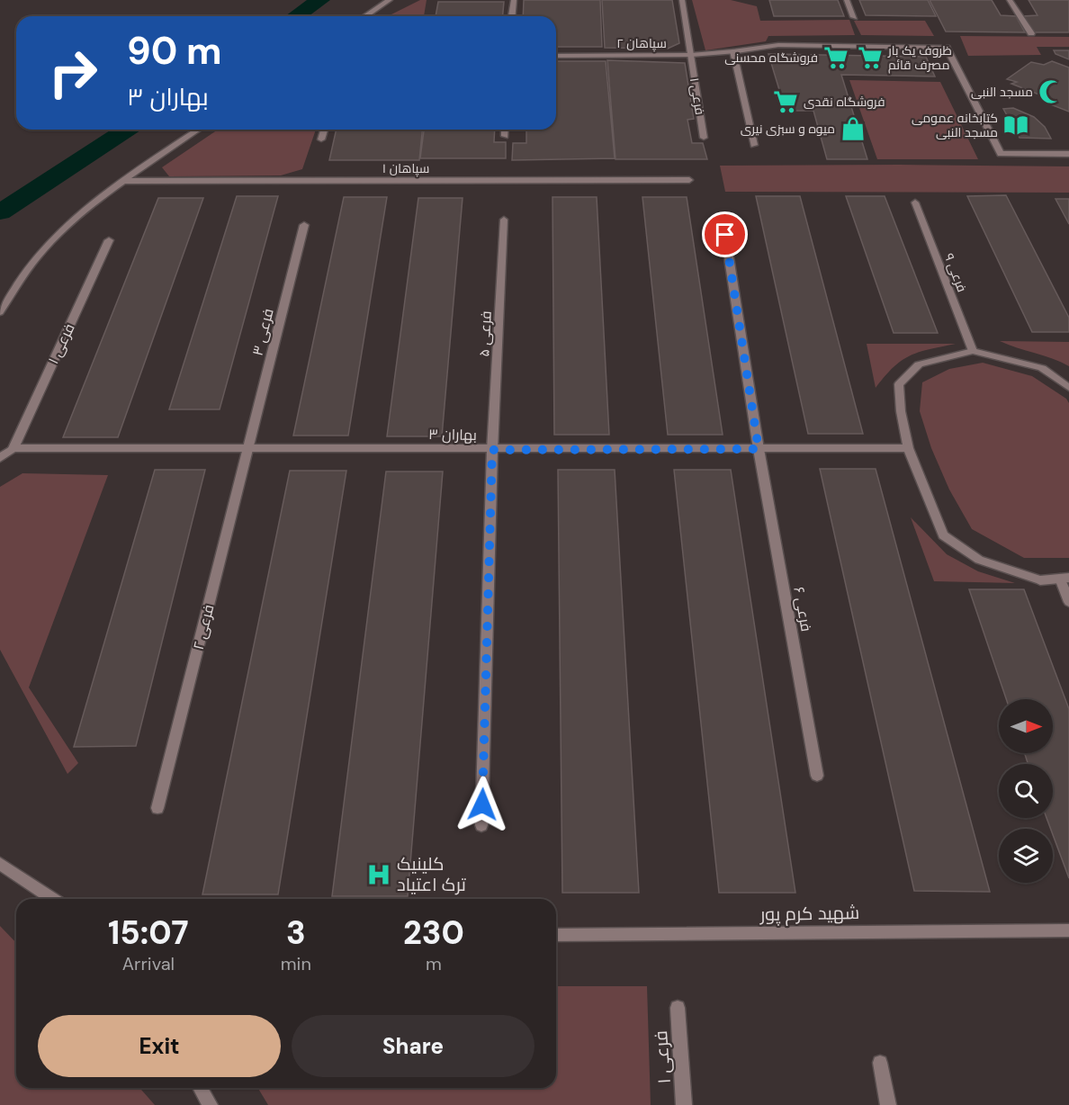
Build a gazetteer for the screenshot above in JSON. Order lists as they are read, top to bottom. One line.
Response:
{"streets":{"street":["سپاهان ۲","فرعی ۱","سپاهان ۱","فرعی ۹","فرعی ۳","فرعی ۵","بهاران ۳","فرعی ۶","فرعی ۲","شهید کرم پور"]},"crossings":[["سپاهان ۲","فرعی ۱"],["فرعی ۱","بهاران ۳"],["فرعی ۳","بهاران ۳"],["فرعی ۳","فرعی ۲"],["فرعی ۵","بهاران ۳"],["بهاران ۳","فرعی ۶"],["بهاران ۳","فرعی ۲"]],"places":{"supermarket":["فروشگاه محسنی","ظروف یک بار مصرف قائم","فروشگاه نقدی"],"mosque":["مسجد النبی"],"library":["کتابخانه عمومی مسجد النبی"],"shop":["میوه و سبزی نیری"],"hospital":["کلینیک ترک اعتیاد"]},"north":"right","page":{"turn":["90 m","بهاران ۳"],"eta":["15:07","Arrival","3","min","230","m"],"buttons":["Exit","Share"]}}
